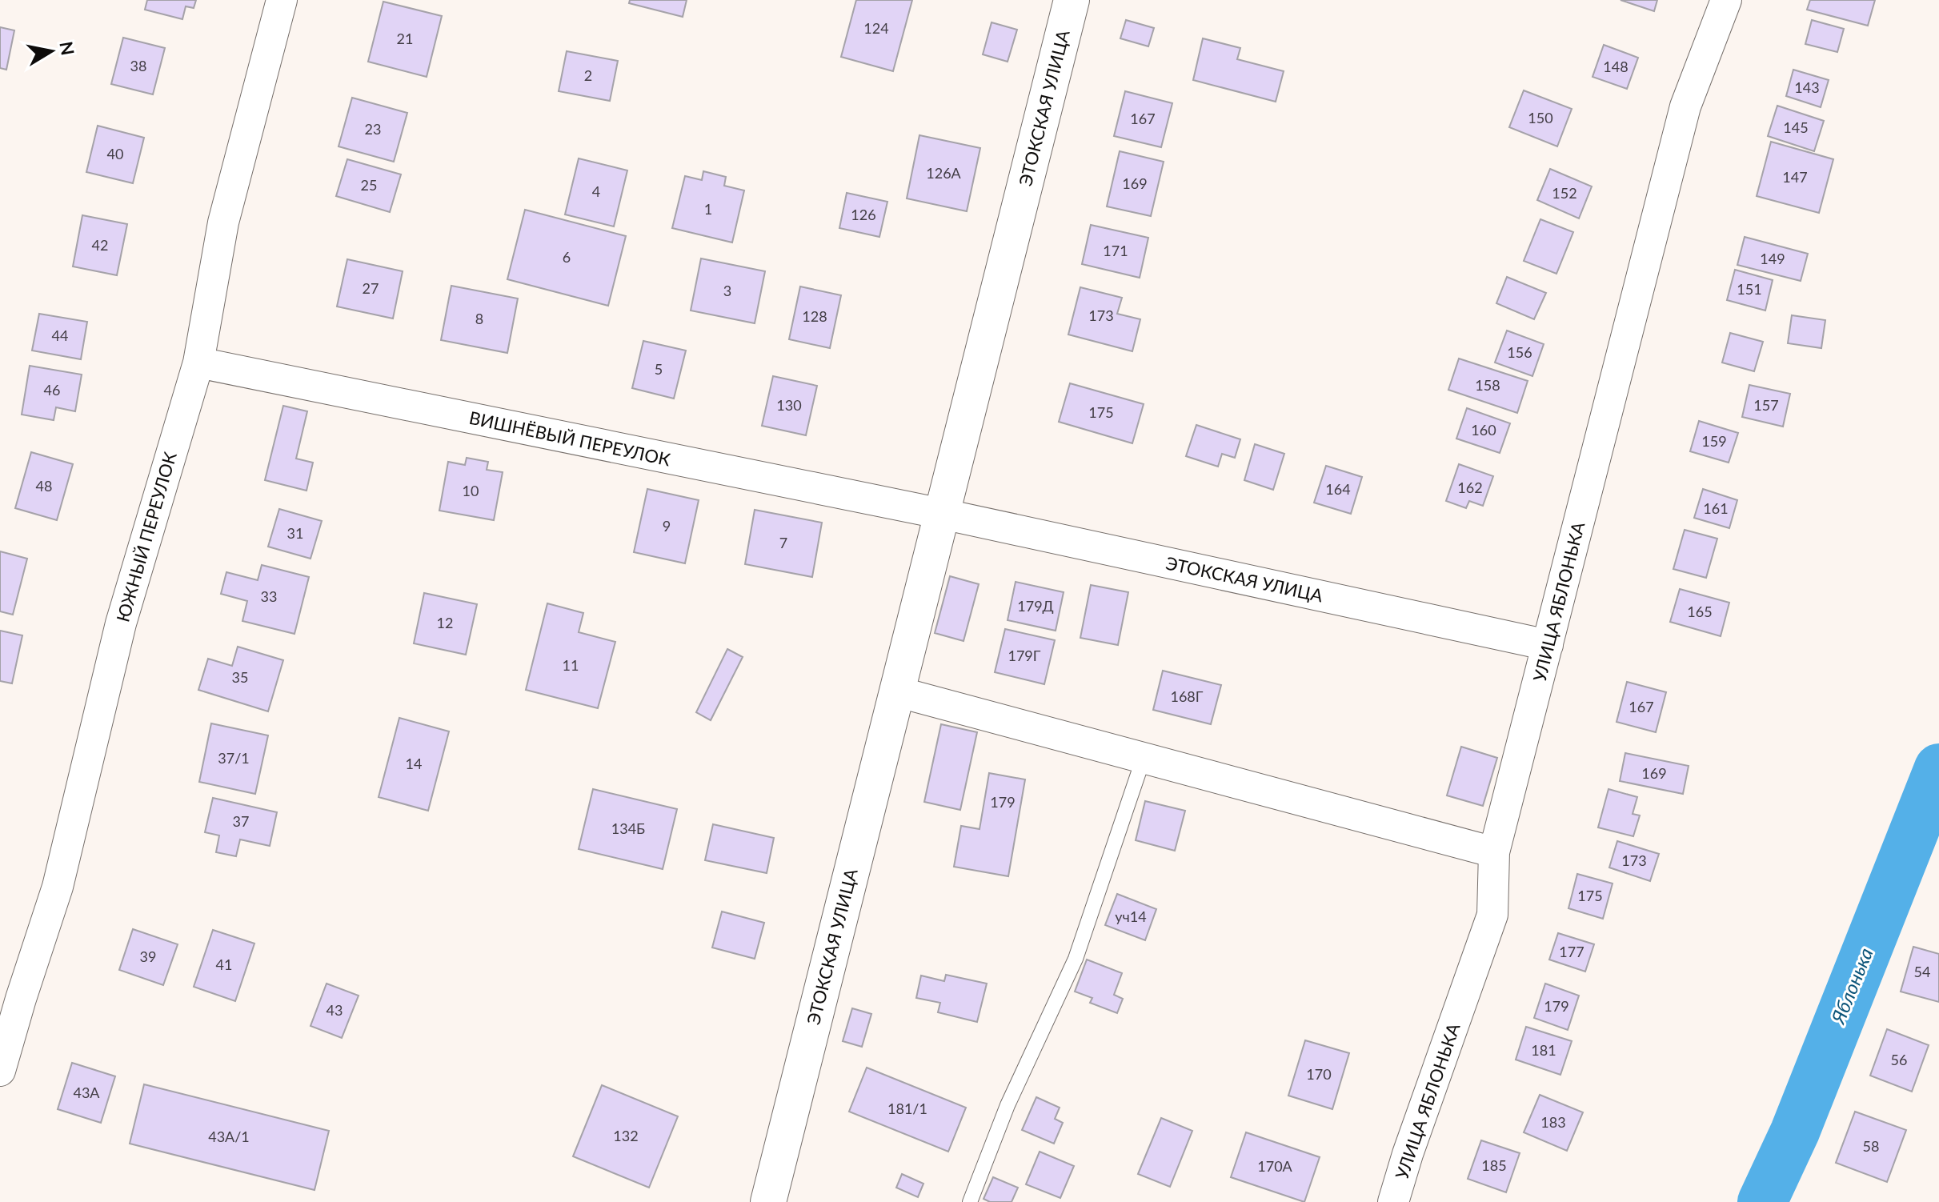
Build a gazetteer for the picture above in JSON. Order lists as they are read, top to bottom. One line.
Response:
{"streets":{"main road":["ЭТОКСКАЯ УЛИЦА"],"street":["ВИШНЁВЫЙ ПЕРЕУЛОК","ЮЖНЫЙ ПЕРЕУЛОК","УЛИЦА ЯБЛОНЬКА"]},"crossings":[["ЭТОКСКАЯ УЛИЦА","ВИШНЁВЫЙ ПЕРЕУЛОК"],["ЭТОКСКАЯ УЛИЦА","УЛИЦА ЯБЛОНЬКА"],["ВИШНЁВЫЙ ПЕРЕУЛОК","ЮЖНЫЙ ПЕРЕУЛОК"]],"water":["Яблонька"],"house_numbers":["124","21","38","148","2","143","150","167","145","23","40","126А","147","169","25","4","152","1","126","42","171","6","149","27","151","3","173","128","8","44","156","5","158","46","130","157","175","160","159","48","162","164","10","161","9","31","7","33","179Д","165","12","179Г","11","35","168Г","167","37/1","14","169","179","37","134Б","173","175","уч14","177","39","41","54","179","43","181","56","170","43А","181/1","183","132","43А/1","58","185","170А"],"north":"right"}
